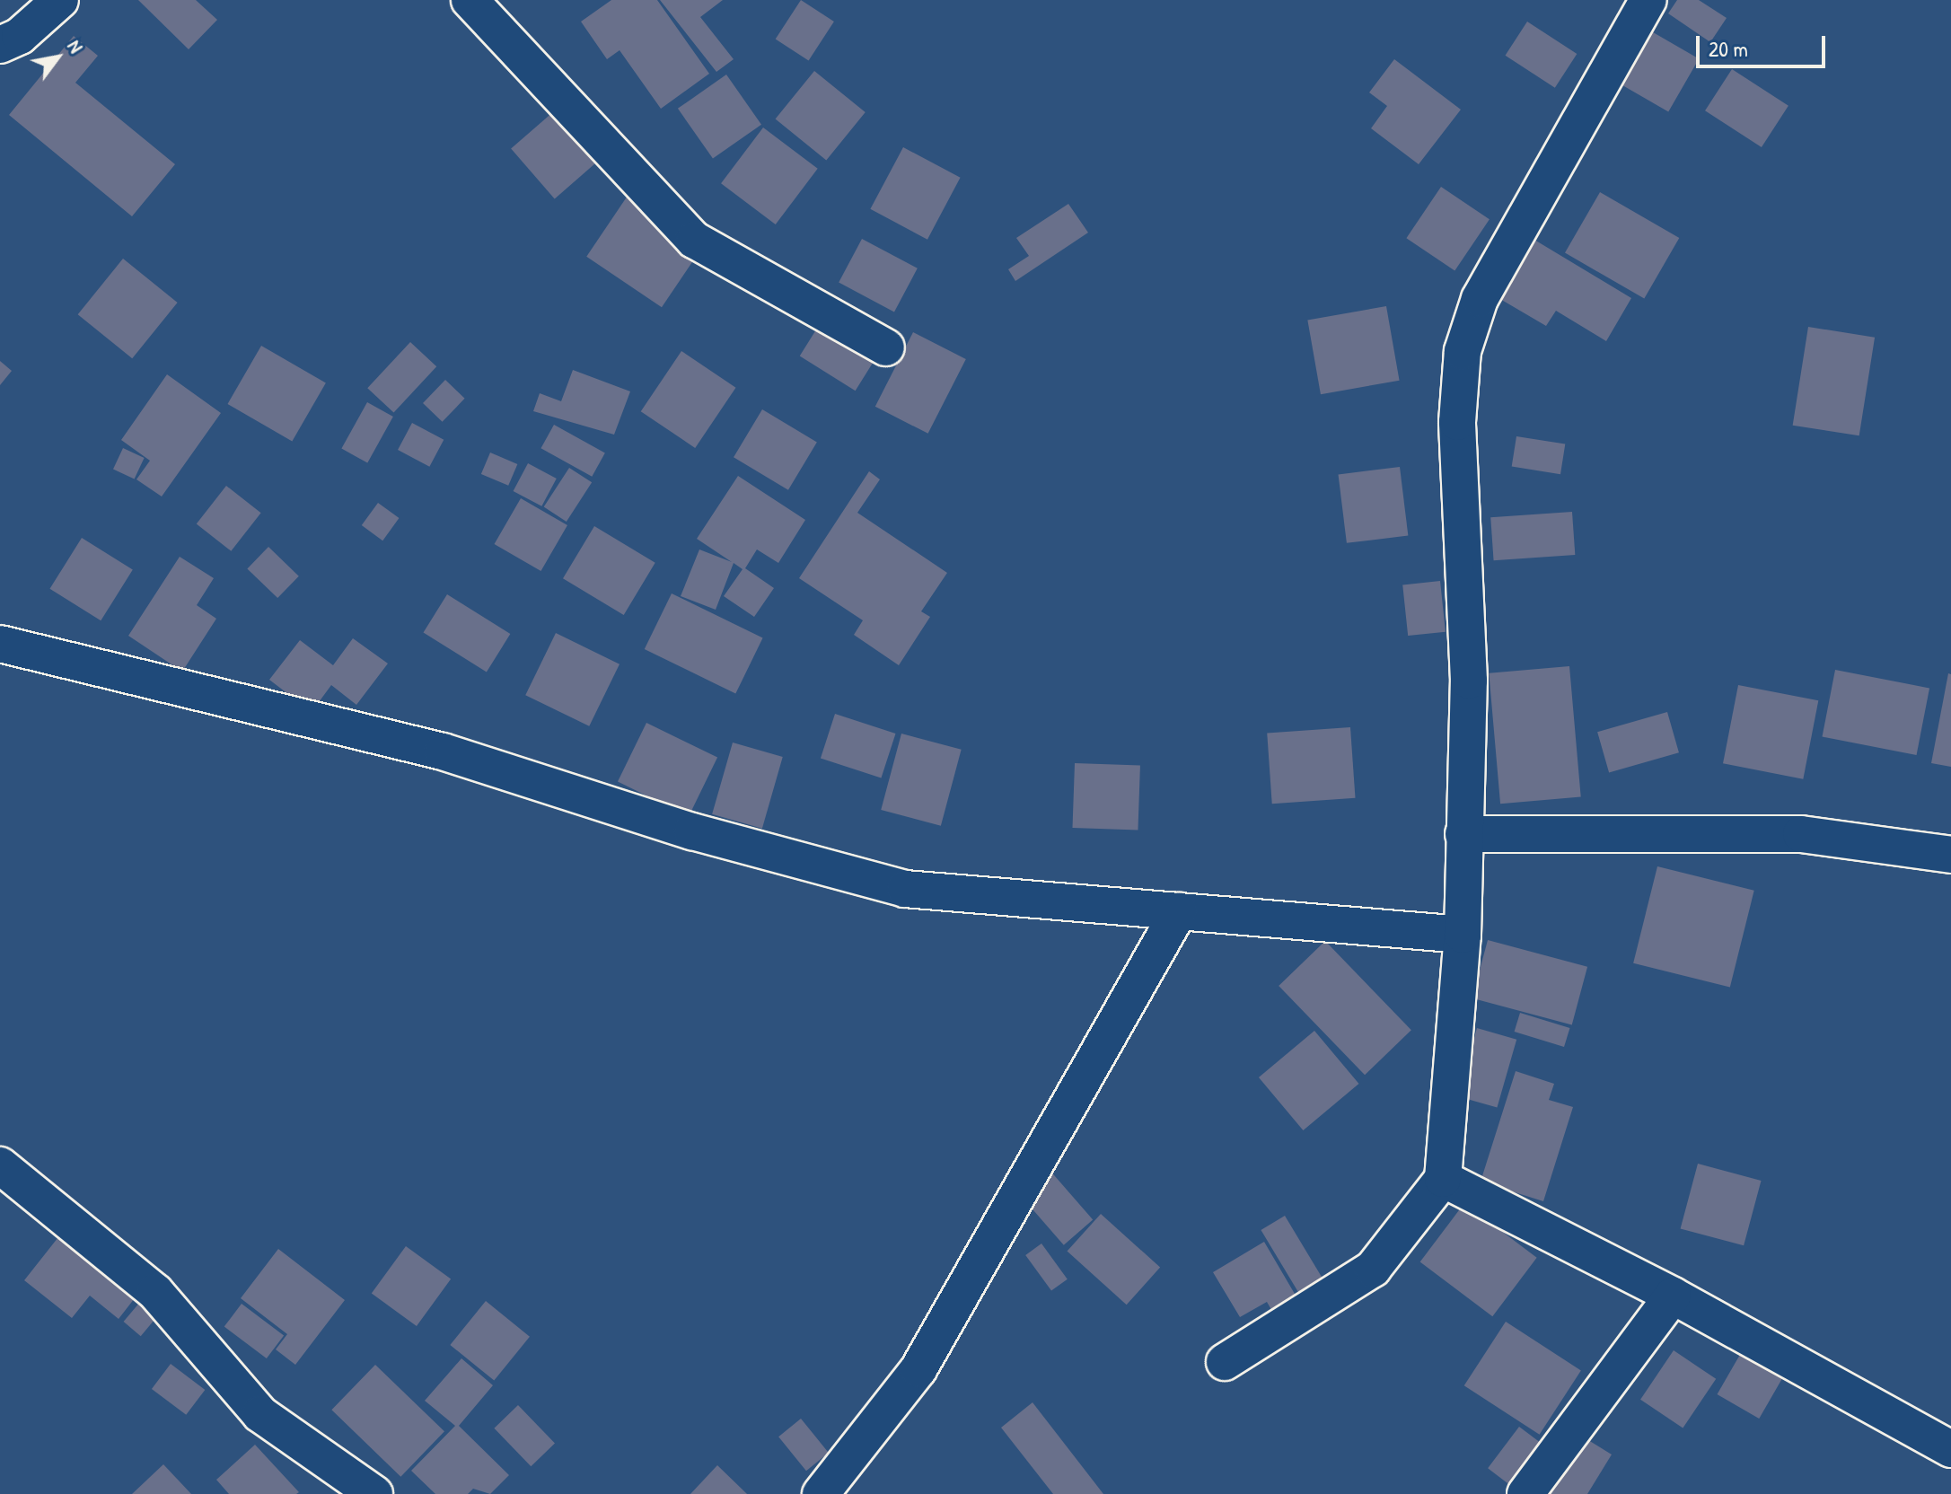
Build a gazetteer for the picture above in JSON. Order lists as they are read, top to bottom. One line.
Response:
{"scale_bar":"20 m","north":"top right"}
